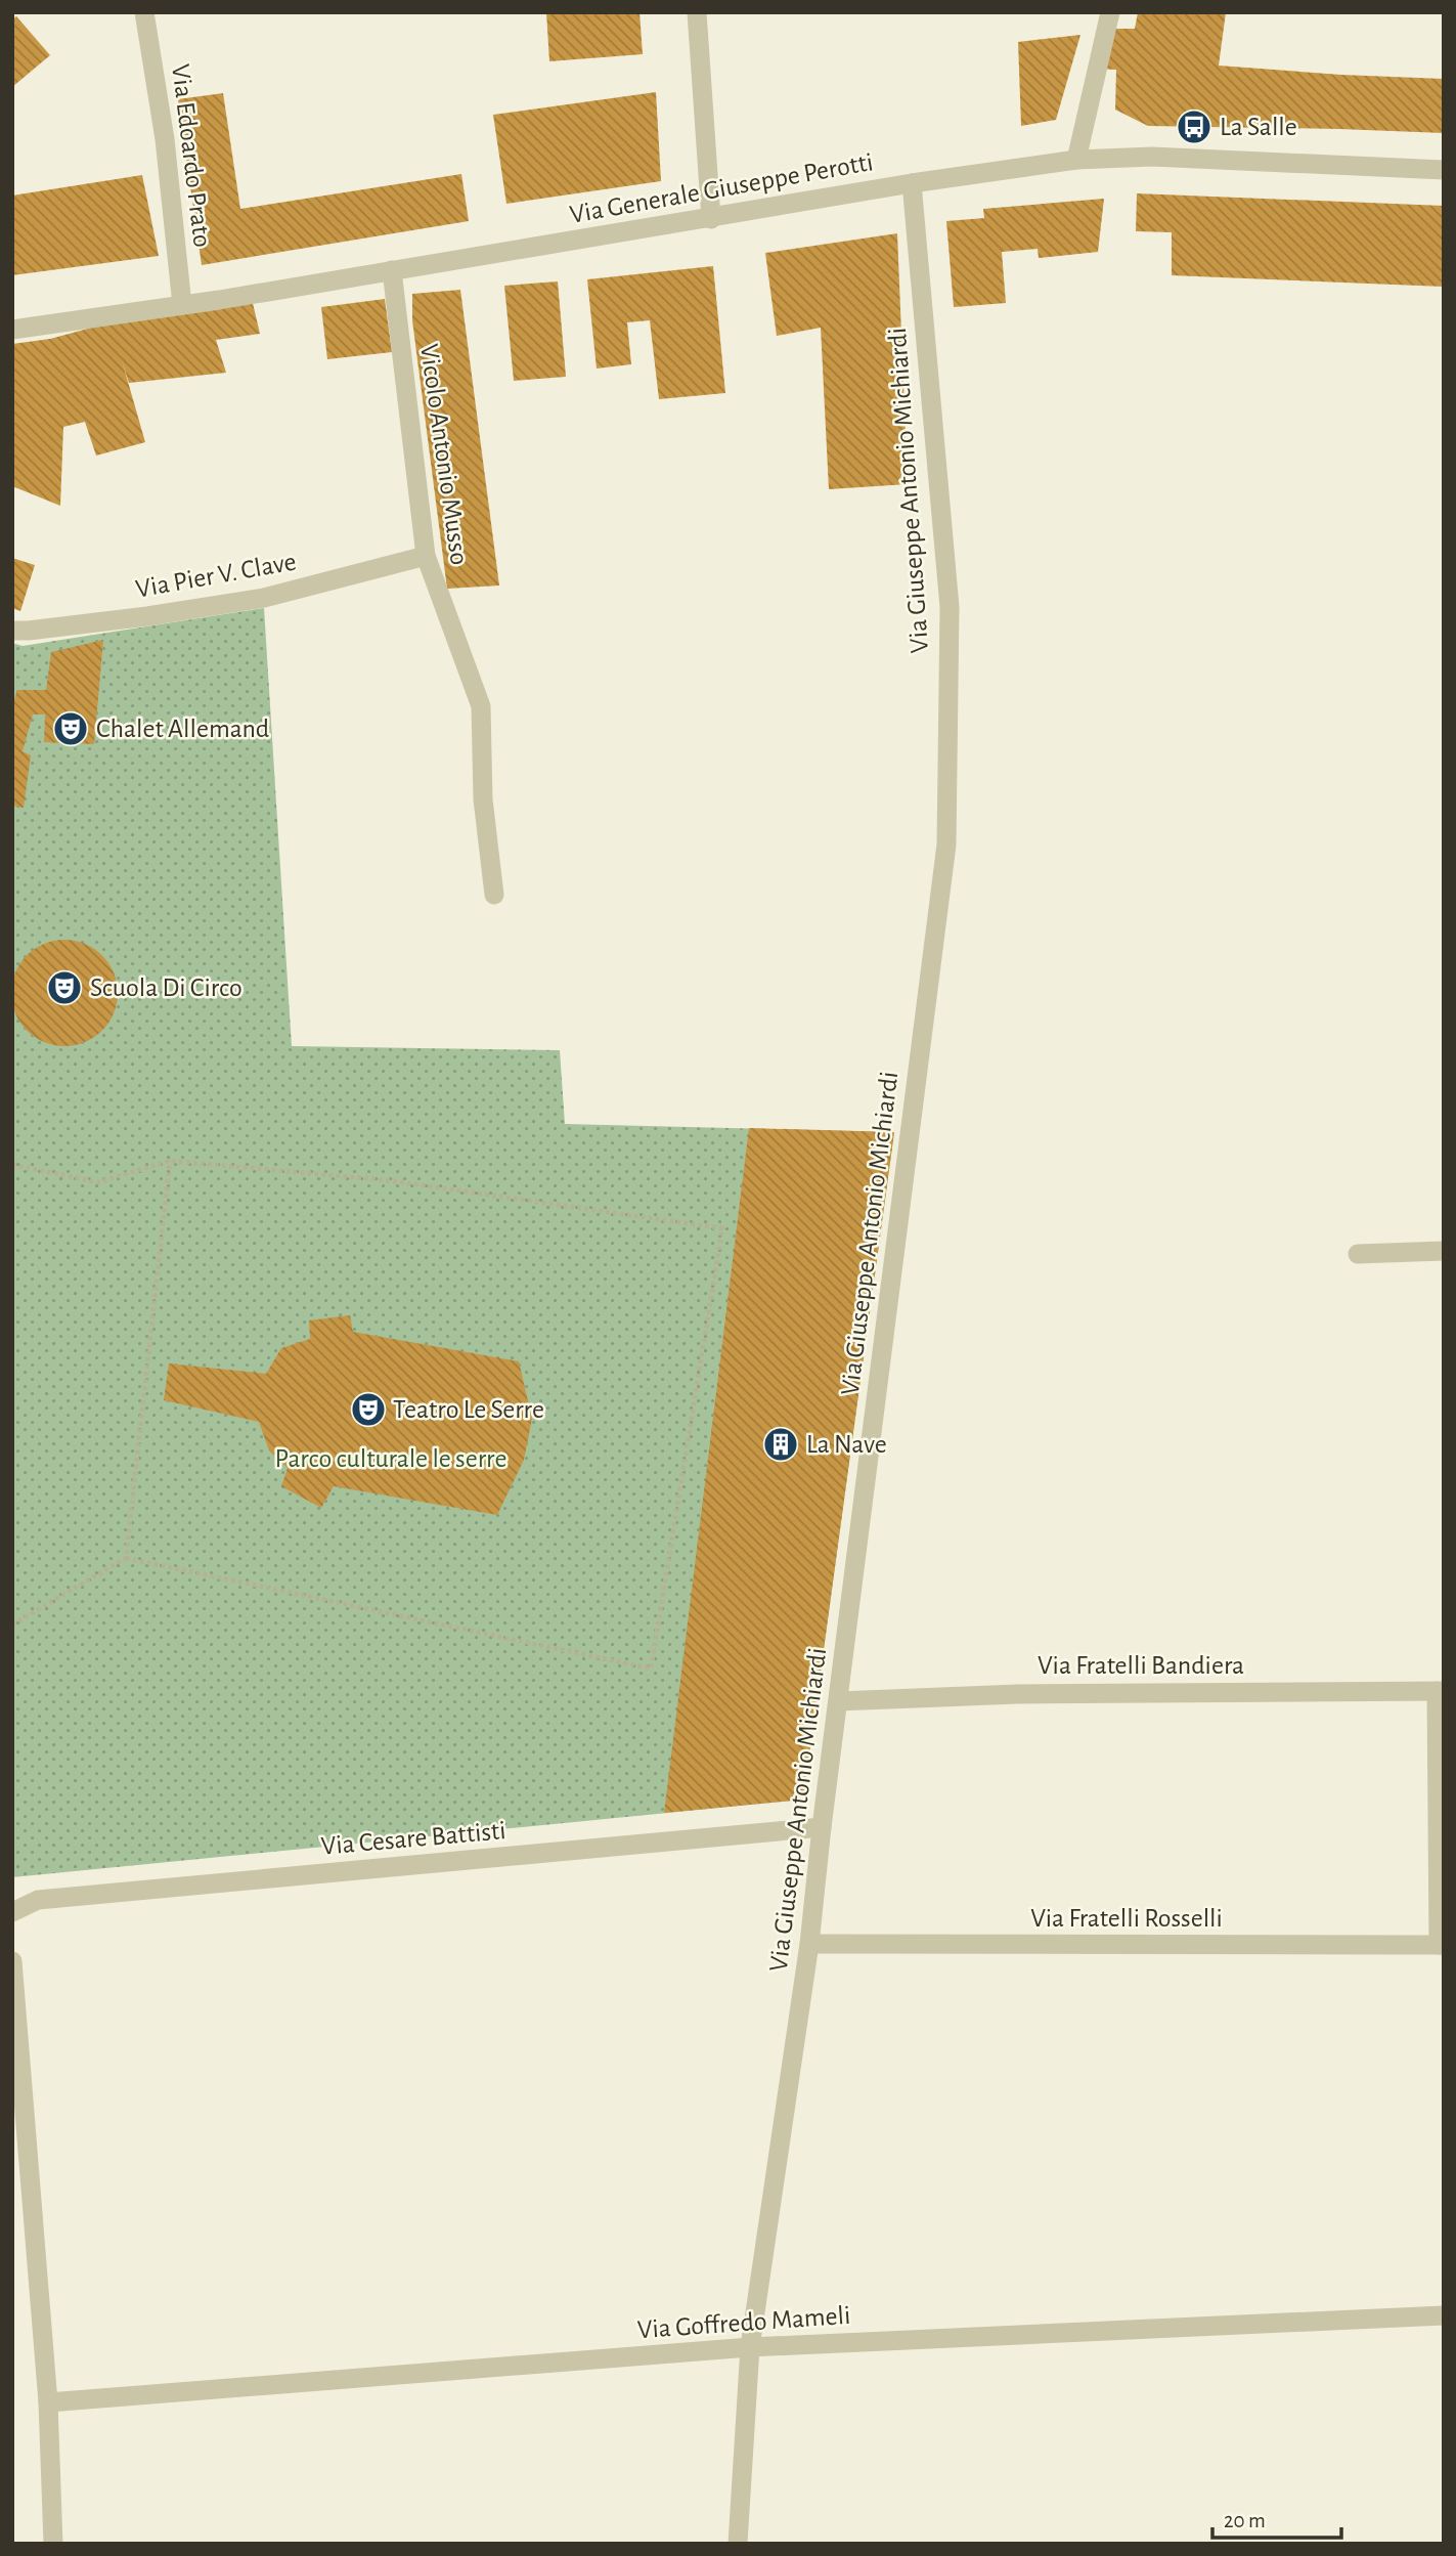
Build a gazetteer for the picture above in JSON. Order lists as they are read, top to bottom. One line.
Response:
{"streets":{"street":["Via Edoardo Prato","Via Generale Giuseppe Perotti","Vicolo Antonio Musso","Via Giuseppe Antonio Michiardi","Via Pier V. Clave","Via Fratelli Bandiera","Via Cesare Battisti","Via Fratelli Rosselli","Via Goffredo Mameli"]},"crossings":[["Via Edoardo Prato","Via Generale Giuseppe Perotti"],["Via Generale Giuseppe Perotti","Vicolo Antonio Musso"],["Via Generale Giuseppe Perotti","Via Giuseppe Antonio Michiardi"],["Vicolo Antonio Musso","Via Pier V. Clave"],["Via Giuseppe Antonio Michiardi","Via Fratelli Bandiera"],["Via Giuseppe Antonio Michiardi","Via Cesare Battisti"],["Via Giuseppe Antonio Michiardi","Via Fratelli Rosselli"],["Via Giuseppe Antonio Michiardi","Via Goffredo Mameli"]],"parks":["Parco culturale le serre"],"places":{"bus stop":["La Salle"],"theatre":["Chalet Allemand","Scuola Di Circo","Teatro Le Serre"],"building":["La Nave"]},"scale_bar":"20 m"}
